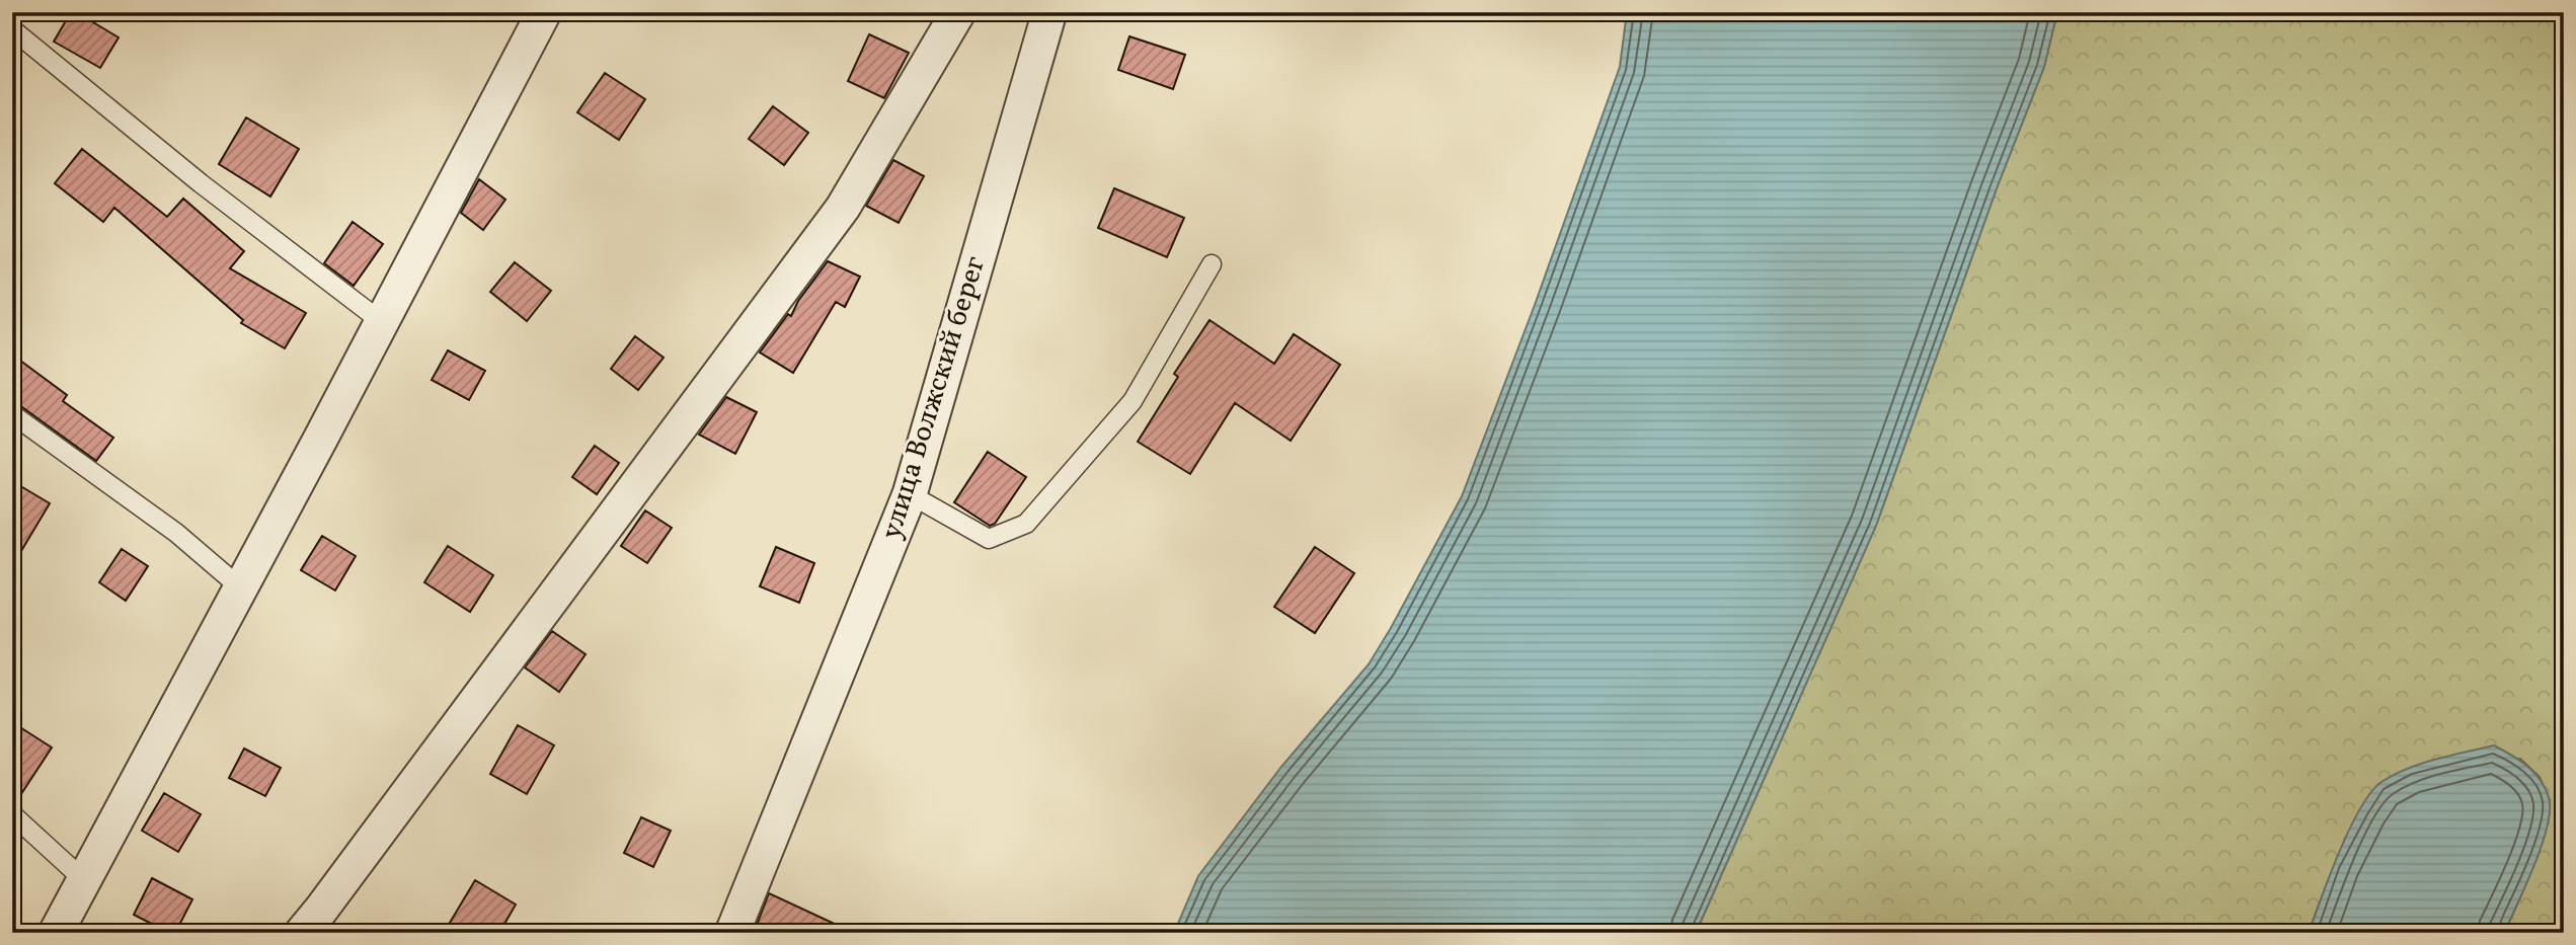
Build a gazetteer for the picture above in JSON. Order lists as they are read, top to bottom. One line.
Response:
{"streets":{"street":["улица Волжский берег"]}}
